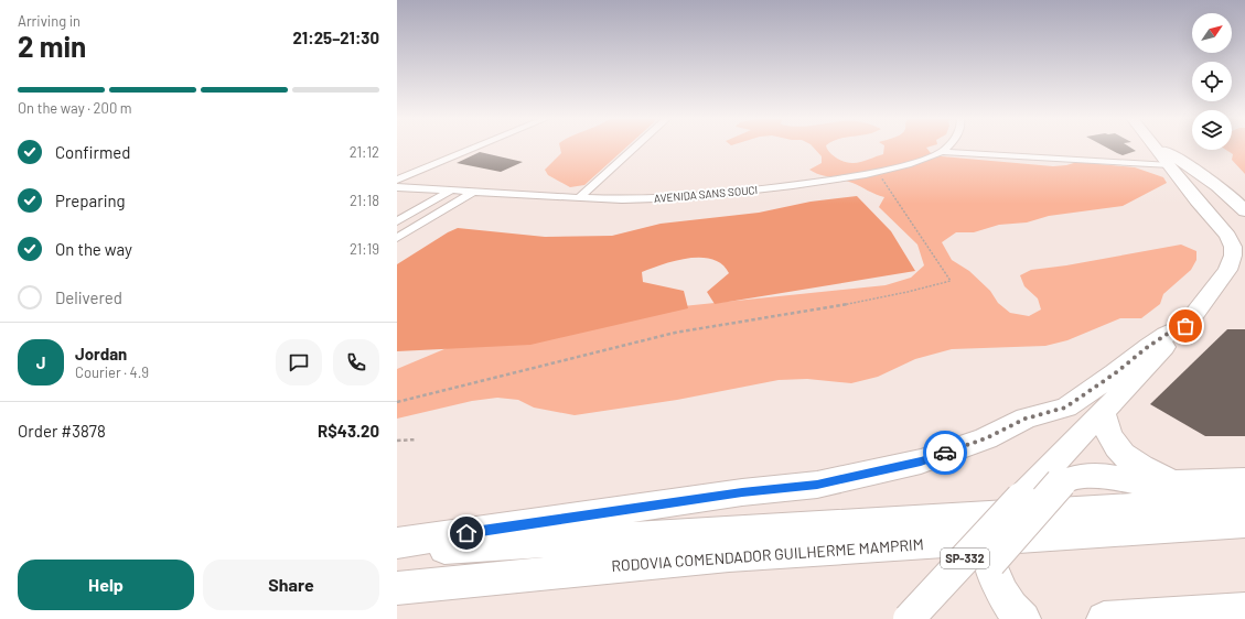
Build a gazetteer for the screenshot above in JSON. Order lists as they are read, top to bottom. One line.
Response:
{"streets":{"main road":["RODOVIA COMENDADOR GUILHERME MAMPRIM","SP-332"],"street":["AVENIDA SANS SOUCI"]},"north":"top right","page":{"heading":["2 min","Arriving in","21:25–21:30"],"panel":["Jordan","Courier · 4.9","Order #3878","R$43.20"],"bar":"On the way · 200 m","list":[["Confirmed","21:12"],["Preparing","21:18"],["On the way","21:19"],"Delivered"],"round":"J","buttons":["Help","Share"]}}
